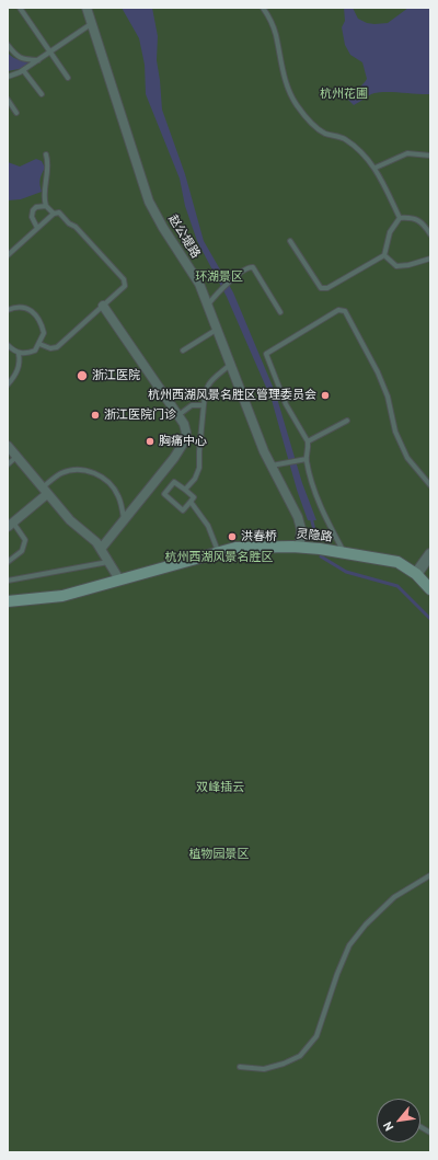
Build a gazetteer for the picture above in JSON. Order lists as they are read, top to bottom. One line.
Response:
{"streets":{"main road":["灵隐路"],"street":["赵公堤路"]},"crossings":[["赵公堤路","灵隐路"]],"parks":["杭州花圃","环湖景区","杭州西湖风景名胜区","双峰插云","植物园景区"],"places":["浙江医院","杭州西湖风景名胜区管理委员会","浙江医院门诊","胸痛中心","洪春桥"],"north":"bottom left"}
